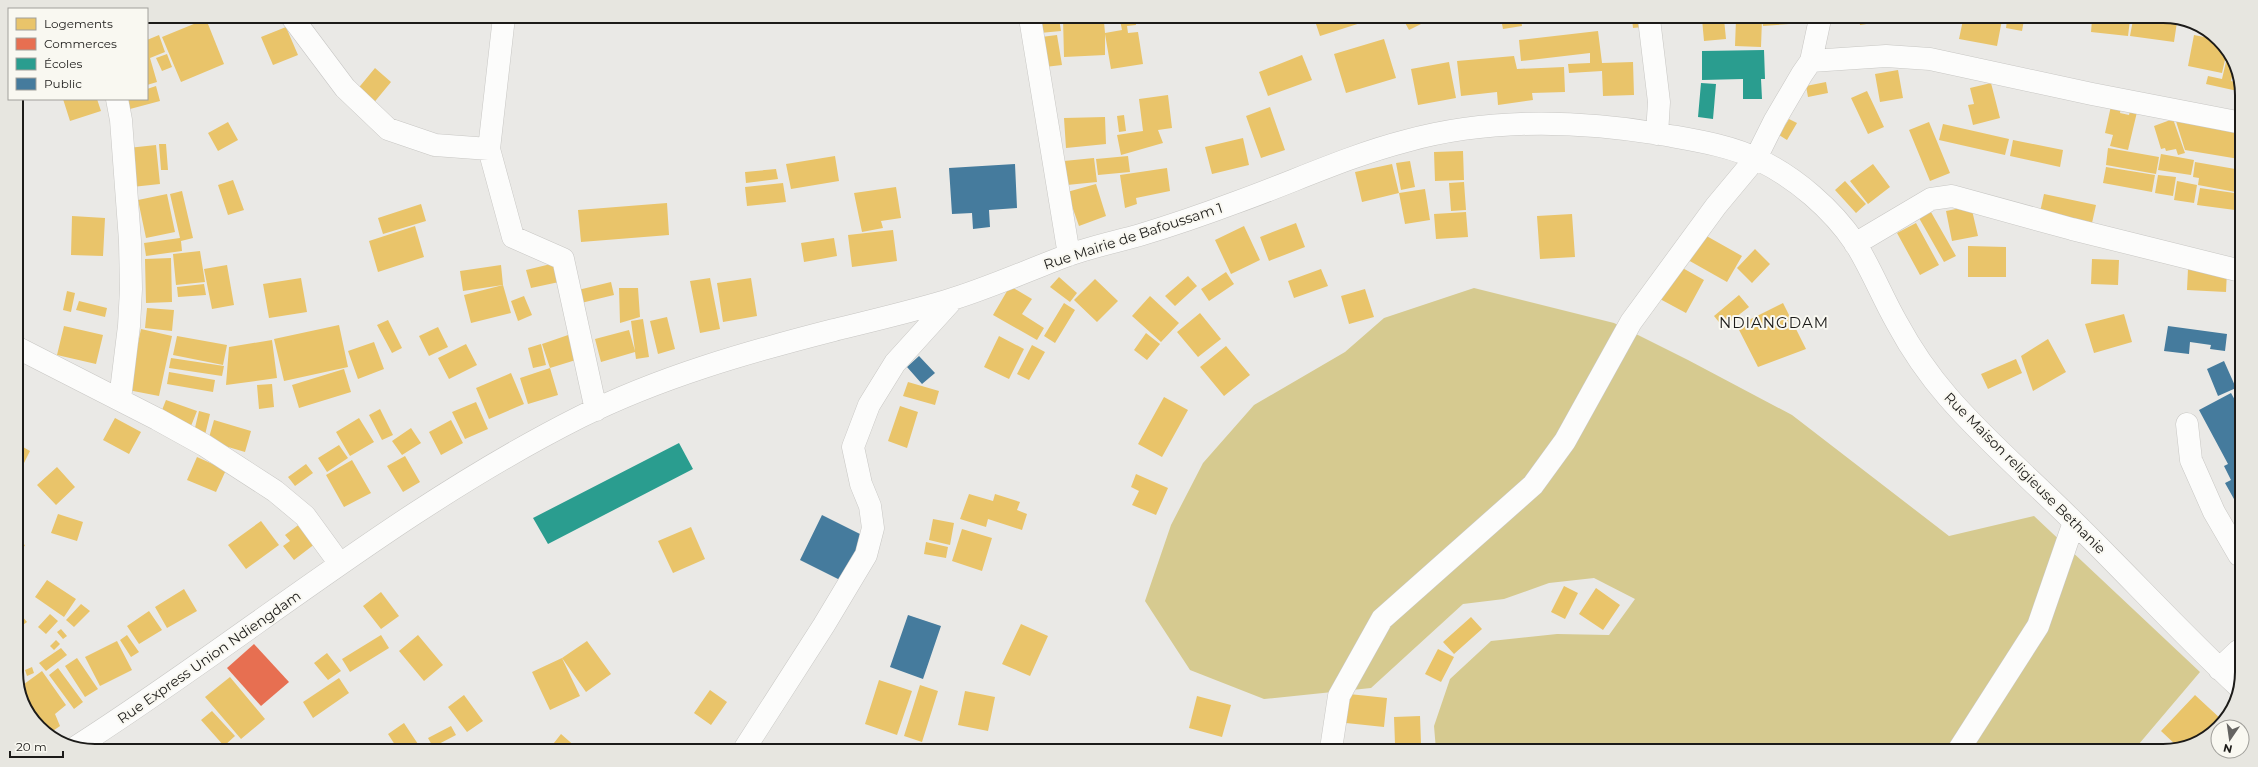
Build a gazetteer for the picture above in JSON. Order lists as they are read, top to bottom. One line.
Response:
{"streets":{"street":["Rue Mairie de Bafoussam 1","Rue Maison religieuse Bethanie","Rue Express Union Ndiengdam"]},"crossings":[["Rue Mairie de Bafoussam 1","Rue Maison religieuse Bethanie"],["Rue Mairie de Bafoussam 1","Rue Express Union Ndiengdam"]],"districts":["NDIANGDAM"],"legend":["Logements","Commerces","Écoles","Public"],"scale_bar":"20 m","north":"bottom"}
